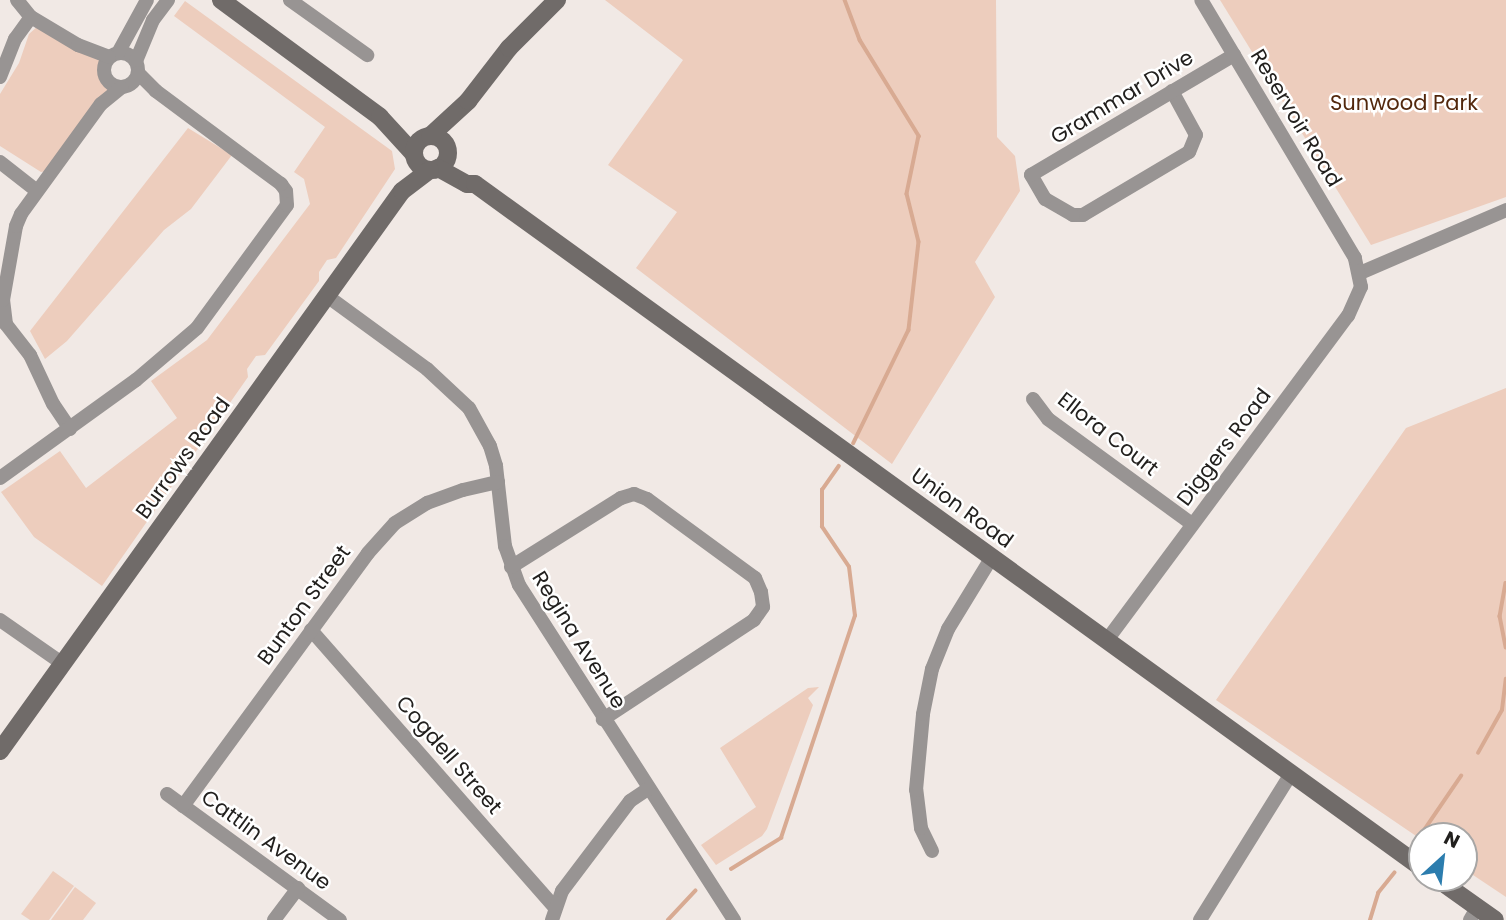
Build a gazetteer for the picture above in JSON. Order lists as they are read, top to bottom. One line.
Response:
{"streets":{"main road":["Burrows Road","Union Road"],"street":["Grammar Drive","Reservoir Road","Ellora Court","Diggers Road","Bunton Street","Regina Avenue","Cogdell Street","Cattlin Avenue"]},"crossings":[["Grammar Drive","Reservoir Road"],["Reservoir Road","Diggers Road"],["Ellora Court","Diggers Road"],["Diggers Road","Union Road"],["Burrows Road","Union Road"],["Burrows Road","Regina Avenue"],["Bunton Street","Regina Avenue"],["Bunton Street","Cogdell Street"],["Bunton Street","Cattlin Avenue"]],"parks":["Sunwood Park"],"north":"top right"}
